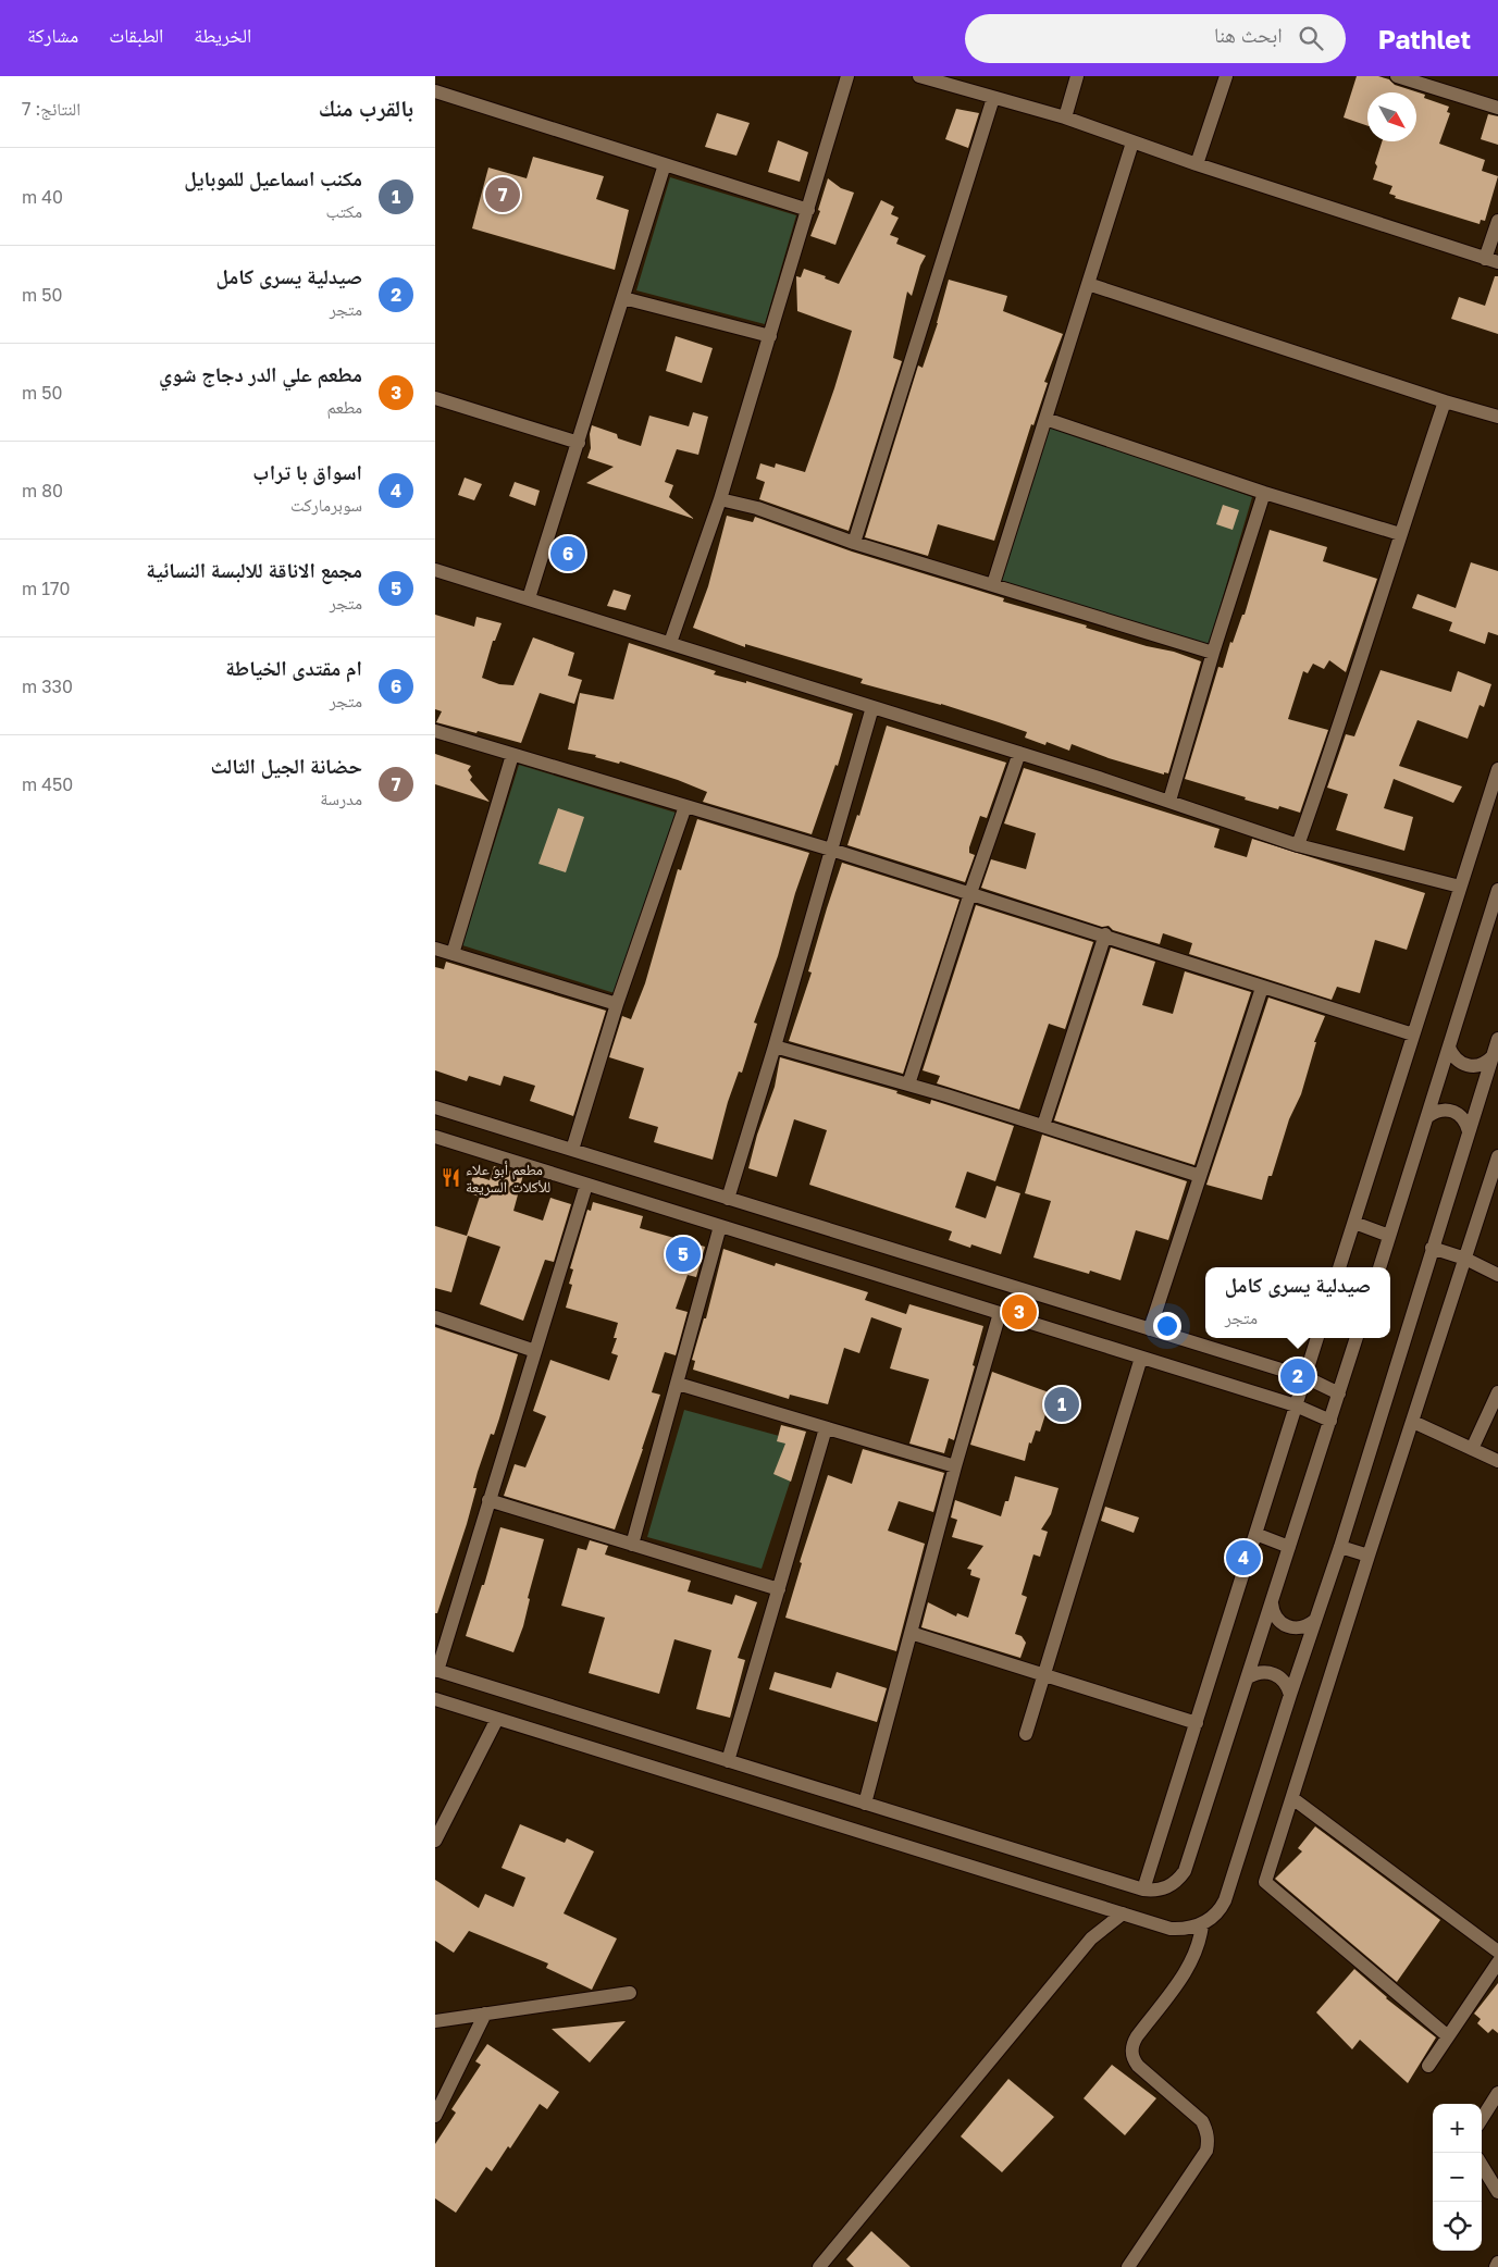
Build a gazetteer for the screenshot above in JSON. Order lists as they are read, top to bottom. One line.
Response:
{"places":{"restaurant":["مطعم أبو علاء للأكلات السريعة"]},"north":"bottom right","page":{"header":"Pathlet","search":"ابحث هنا","nav":["الخريطة","الطبقات","مشاركة"],"heading":["بالقرب منك","النتائج: 7"],"list":[{"mark":"1","name":"مكنب اسماعيل للموبايل","note":"مكتب","value":"40 m"},{"mark":"2","name":"صيدلية يسرى كامل","note":"متجر","value":"50 m"},{"mark":"3","name":"مطعم علي الدر دجاج شوي","note":"مطعم","value":"50 m"},{"mark":"4","name":"اسواق با تراب","note":"سوبرماركت","value":"80 m"},{"mark":"5","name":"مجمع الاناقة للالبسة النسائية","note":"متجر","value":"170 m"},{"mark":"6","name":"ام مقتدى الخياطة","note":"متجر","value":"330 m"},{"mark":"7","name":"حضانة الجيل الثالث","note":"مدرسة","value":"450 m"}],"pins":["7","6","5","3","2","1","4"],"popup":["صيدلية يسرى كامل","متجر"],"map_buttons":["+","−"]}}
